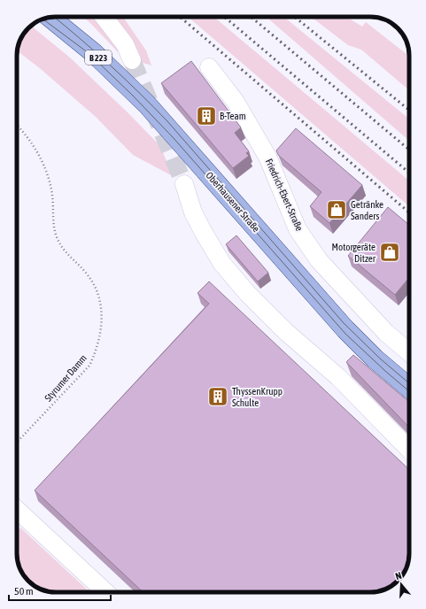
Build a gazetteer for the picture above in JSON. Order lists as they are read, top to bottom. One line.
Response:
{"streets":{"main road":["B 223","Oberhausener Straße"],"lane":["Friedrich-Ebert-Straße"],"path":["Styrumer Damm"]},"places":{"building":["B-Team","ThyssenKrupp Schulte"],"shop":["Getränke Sanders","Motorgeräte Ditzer"]},"scale_bar":"50 m","north":"top"}
